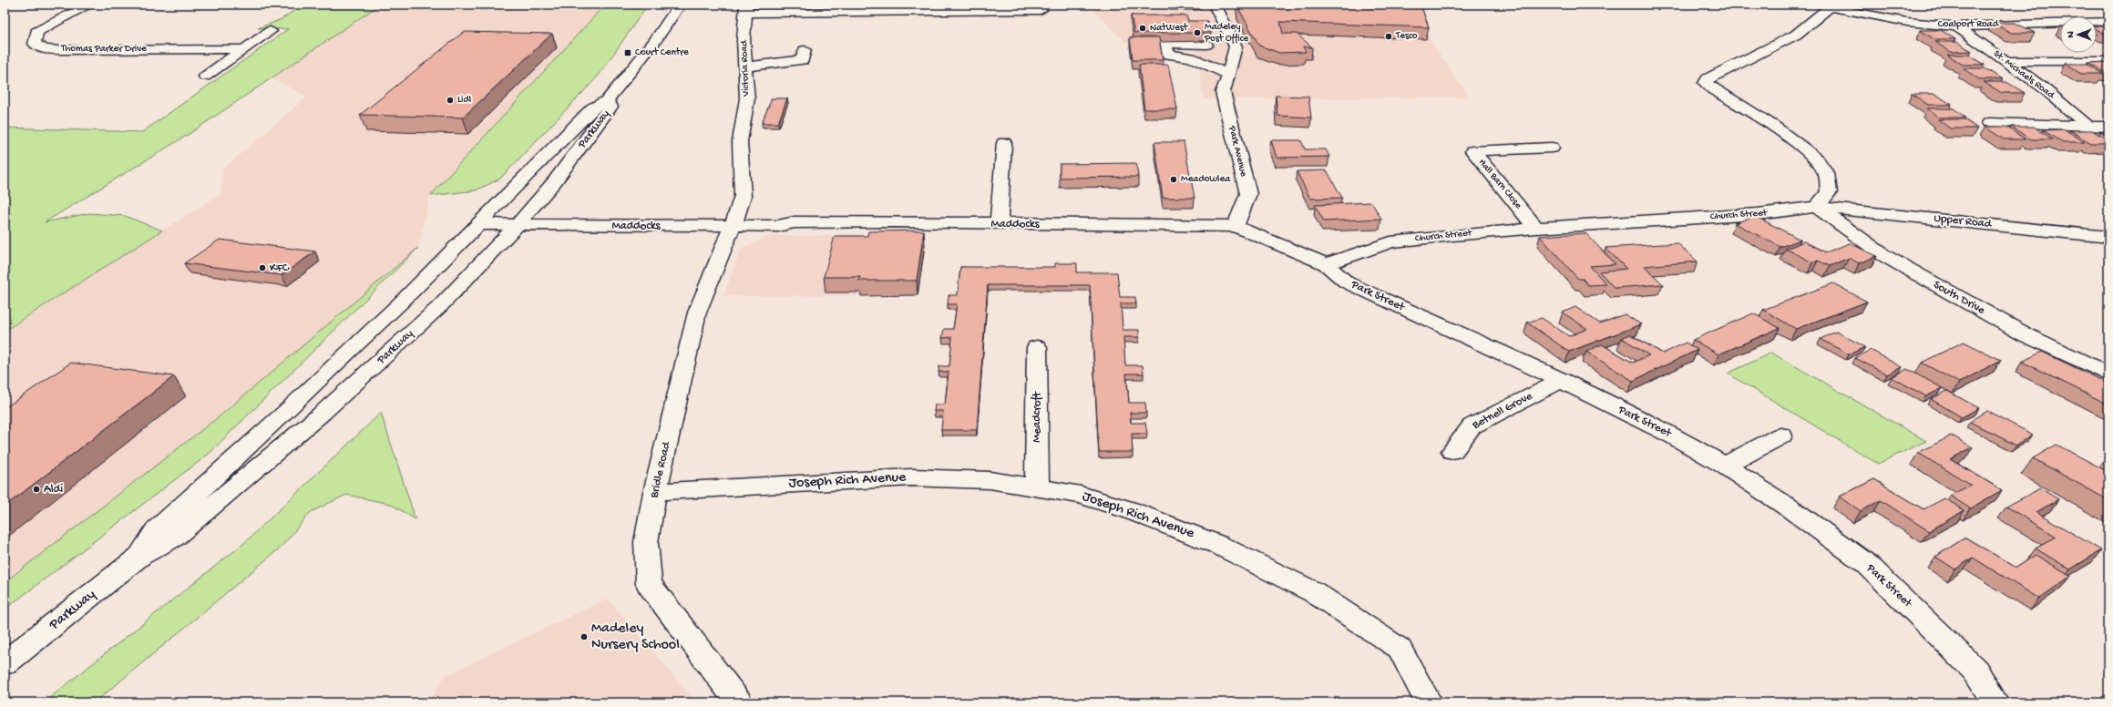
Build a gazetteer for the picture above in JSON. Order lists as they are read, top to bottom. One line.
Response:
{"streets":{"street":["Coalport Road","Thomas Parker Drive","Victoria Road","St. Michaels Road","Parkway","Park Avenue","Hall Barn Close","Church Street","Upper Road","Maddocks","Park Street","South Drive","Betnell Grove","Meadcroft","Bridle Road","Joseph Rich Avenue"]},"crossings":[["Coalport Road","St. Michaels Road"],["Victoria Road","Maddocks"],["Victoria Road","Bridle Road"],["Parkway","Maddocks"],["Park Avenue","Maddocks"],["Park Avenue","Park Street"],["Hall Barn Close","Church Street"],["Church Street","Upper Road"],["Church Street","Park Street"],["Church Street","South Drive"],["Upper Road","South Drive"],["Maddocks","Park Street"],["Maddocks","Bridle Road"],["Park Street","Betnell Grove"],["Meadcroft","Joseph Rich Avenue"],["Bridle Road","Joseph Rich Avenue"]],"places":{"other":["NatWest","Madeley Post Office","Tesco","Lidl","Meadowlea","KFC","Aldi","Madeley Nursery School"],"transit":["Court Centre"]},"north":"left"}
